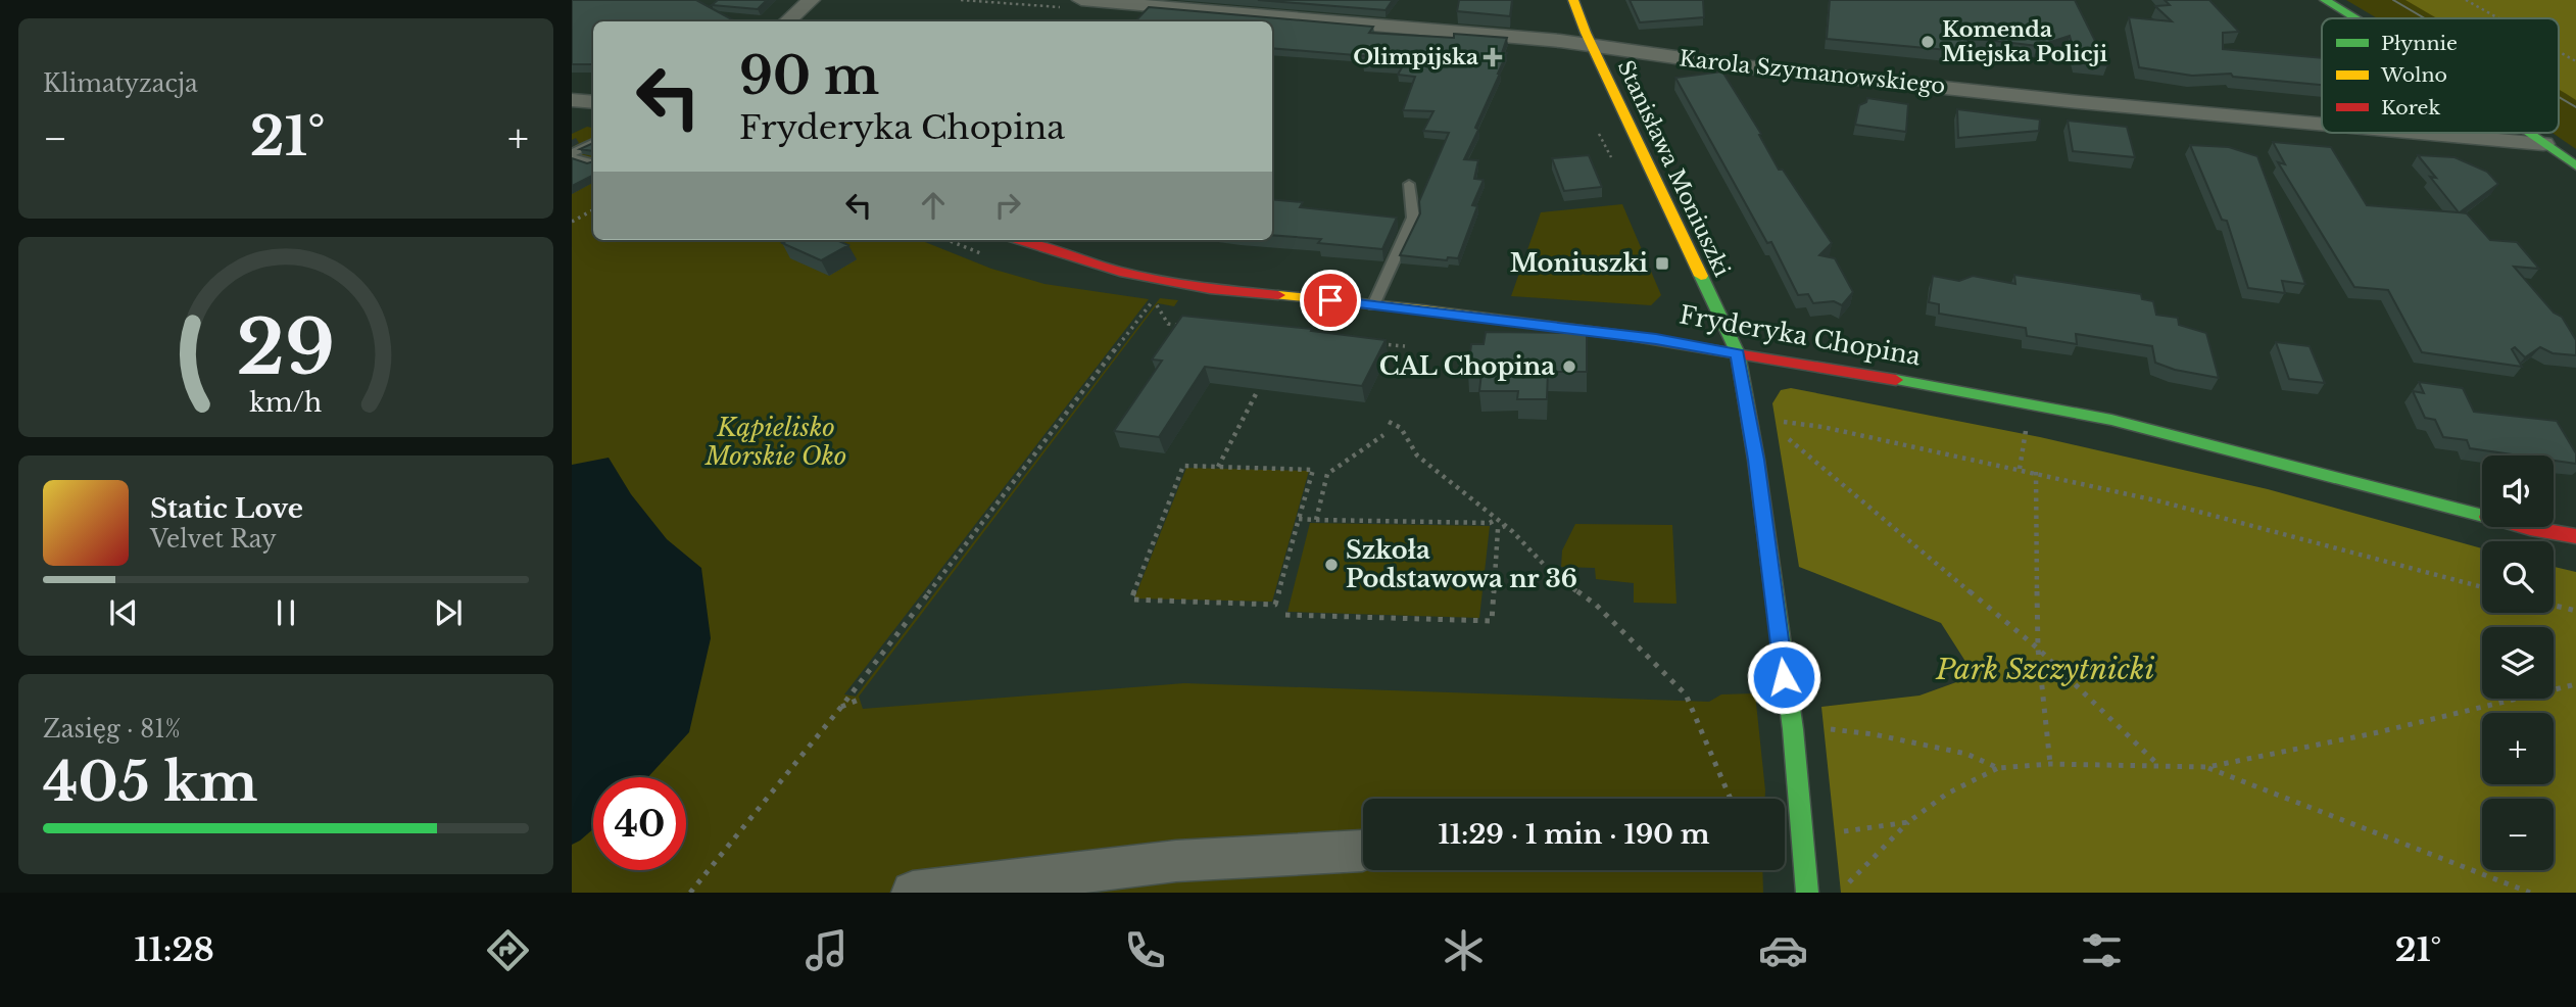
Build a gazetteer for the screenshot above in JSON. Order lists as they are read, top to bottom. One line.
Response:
{"streets":{"street":["Karola Szymanowskiego","Stanisława Moniuszki","Fryderyka Chopina"]},"crossings":[["Karola Szymanowskiego","Stanisława Moniuszki"],["Stanisława Moniuszki","Fryderyka Chopina"]],"parks":["Kąpielisko Morskie Oko","Park Szczytnicki"],"places":{"other":["Komenda Miejska Policji","CAL Chopina","Szkoła Podstawowa nr 36"],"health":["Olimpijska"],"transit":["Moniuszki"]},"legend":["Płynnie","Wolno","Korek"],"page":{"tile":["Klimatyzacja",["Zasięg · 81%","405 km"]],"turn":["90 m","Fryderyka Chopina"],"heat":["−","21°","+"],"map_buttons":["+","−"],"song":["Static Love","Velvet Ray"],"limit":"40","trip":"11:29 · 1 min · 190 m","tabs":["11:28","21°"],"gauge":["29","km/h"]}}
